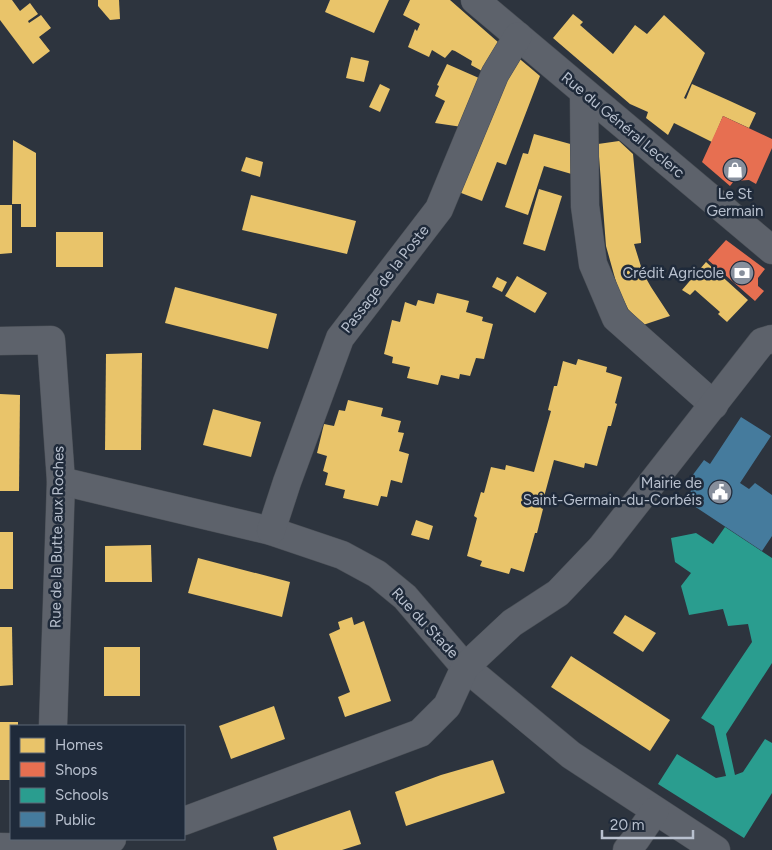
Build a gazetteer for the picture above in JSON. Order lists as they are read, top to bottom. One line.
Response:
{"streets":{"street":["Rue du Général Leclerc","Passage de la Poste","Rue de la Butte aux Roches","Rue du Stade"]},"crossings":[["Rue du Général Leclerc","Passage de la Poste"],["Passage de la Poste","Rue du Stade"],["Rue de la Butte aux Roches","Rue du Stade"]],"places":{"shop":["Le St Germain"],"bank":["Crédit Agricole"],"public building":["Mairie de Saint-Germain-du-Corbéis"]},"legend":["Homes","Shops","Schools","Public"],"scale_bar":"20 m"}
